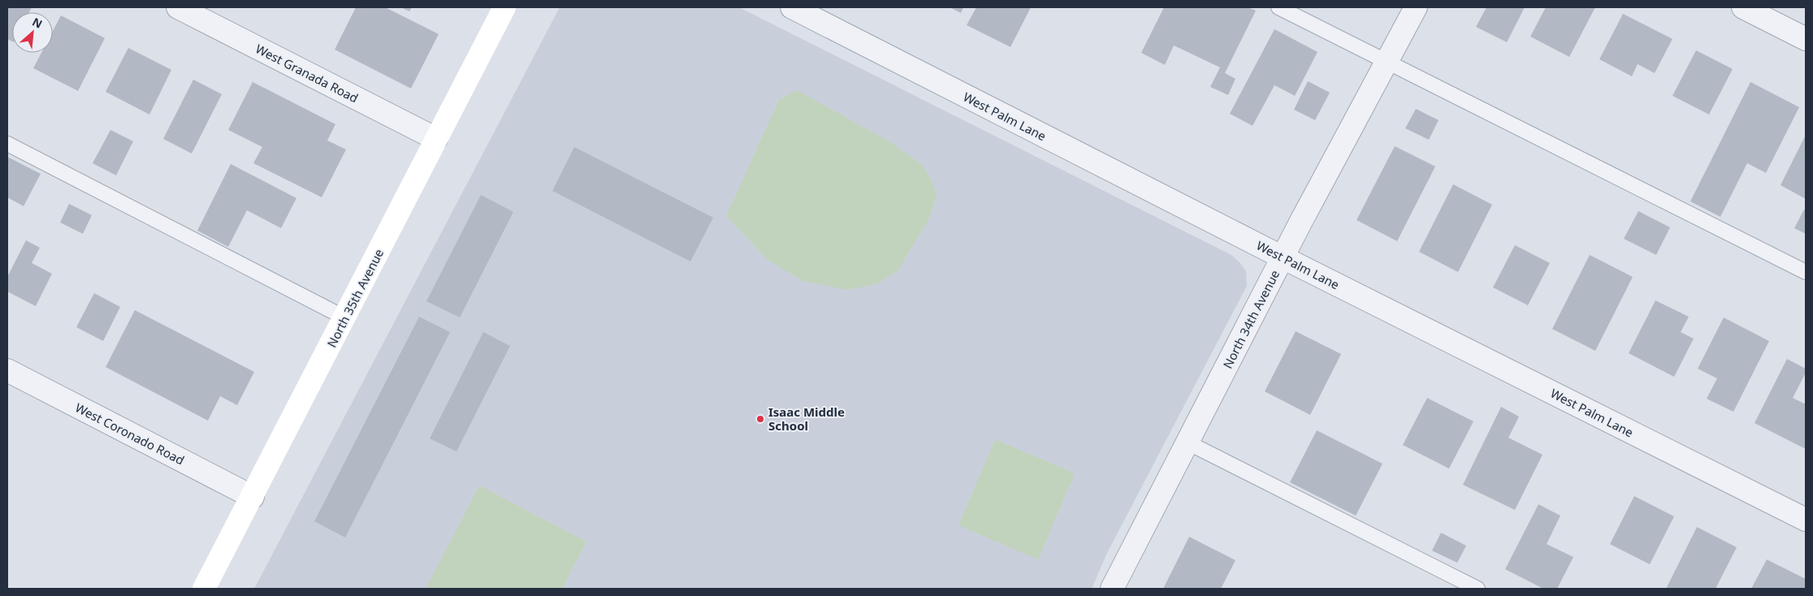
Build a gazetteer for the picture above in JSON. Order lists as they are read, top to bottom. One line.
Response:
{"streets":{"main road":["North 35th Avenue"],"street":["West Granada Road","West Palm Lane","North 34th Avenue","West Coronado Road"]},"crossings":[["West Granada Road","North 35th Avenue"],["West Palm Lane","North 34th Avenue"],["North 35th Avenue","West Coronado Road"]],"places":["Isaac Middle School"],"north":"top right"}
